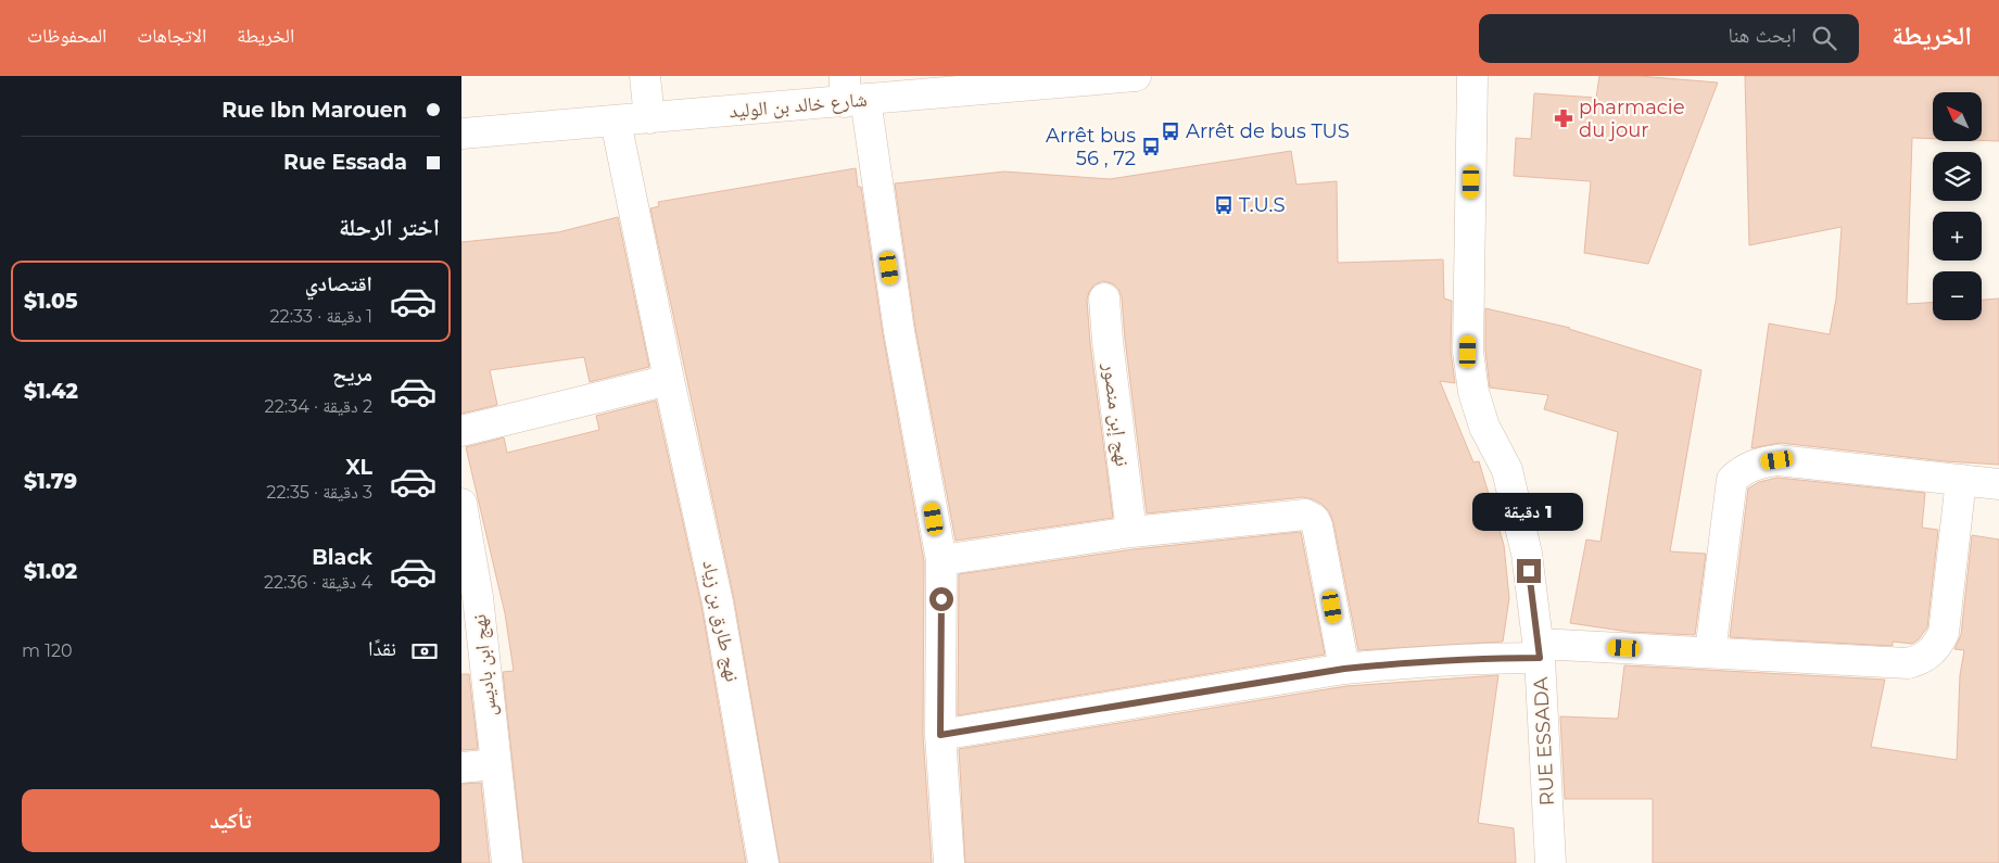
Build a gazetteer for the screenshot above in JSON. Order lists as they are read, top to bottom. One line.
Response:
{"streets":{"street":["شارع خالد بن الوليد","نهج إبن منصور","نهج طارق بن زياد","نهج ابن باديس","RUE ESSADA"]},"crossings":[["شارع خالد بن الوليد","نهج طارق بن زياد"]],"places":{"pharmacy":["pharmacie du jour"],"bus stop":["Arrêt de bus TUS","Arrêt bus 56 , 72","T.U.S"]},"north":"top left","page":{"header":"الخريطة","search":"ابحث هنا","nav":["الخريطة","الاتجاهات","المحفوظات"],"banner":["Rue Ibn Marouen","Rue Essada"],"map_buttons":["+","−"],"heading":"اختر الرحلة","list":[{"name":"اقتصادي","note":"1 دقيقة · 22:33","value":"$1.05"},{"name":"مريح","note":"2 دقيقة · 22:34","value":"$1.42"},{"name":"XL","note":"3 دقيقة · 22:35","value":"$1.79"},{"name":"Black","note":"4 دقيقة · 22:36","value":"$1.02"}],"bubble":"1 دقيقة","pay":["نقدًا","120 m"],"buttons":"تأكيد"}}
